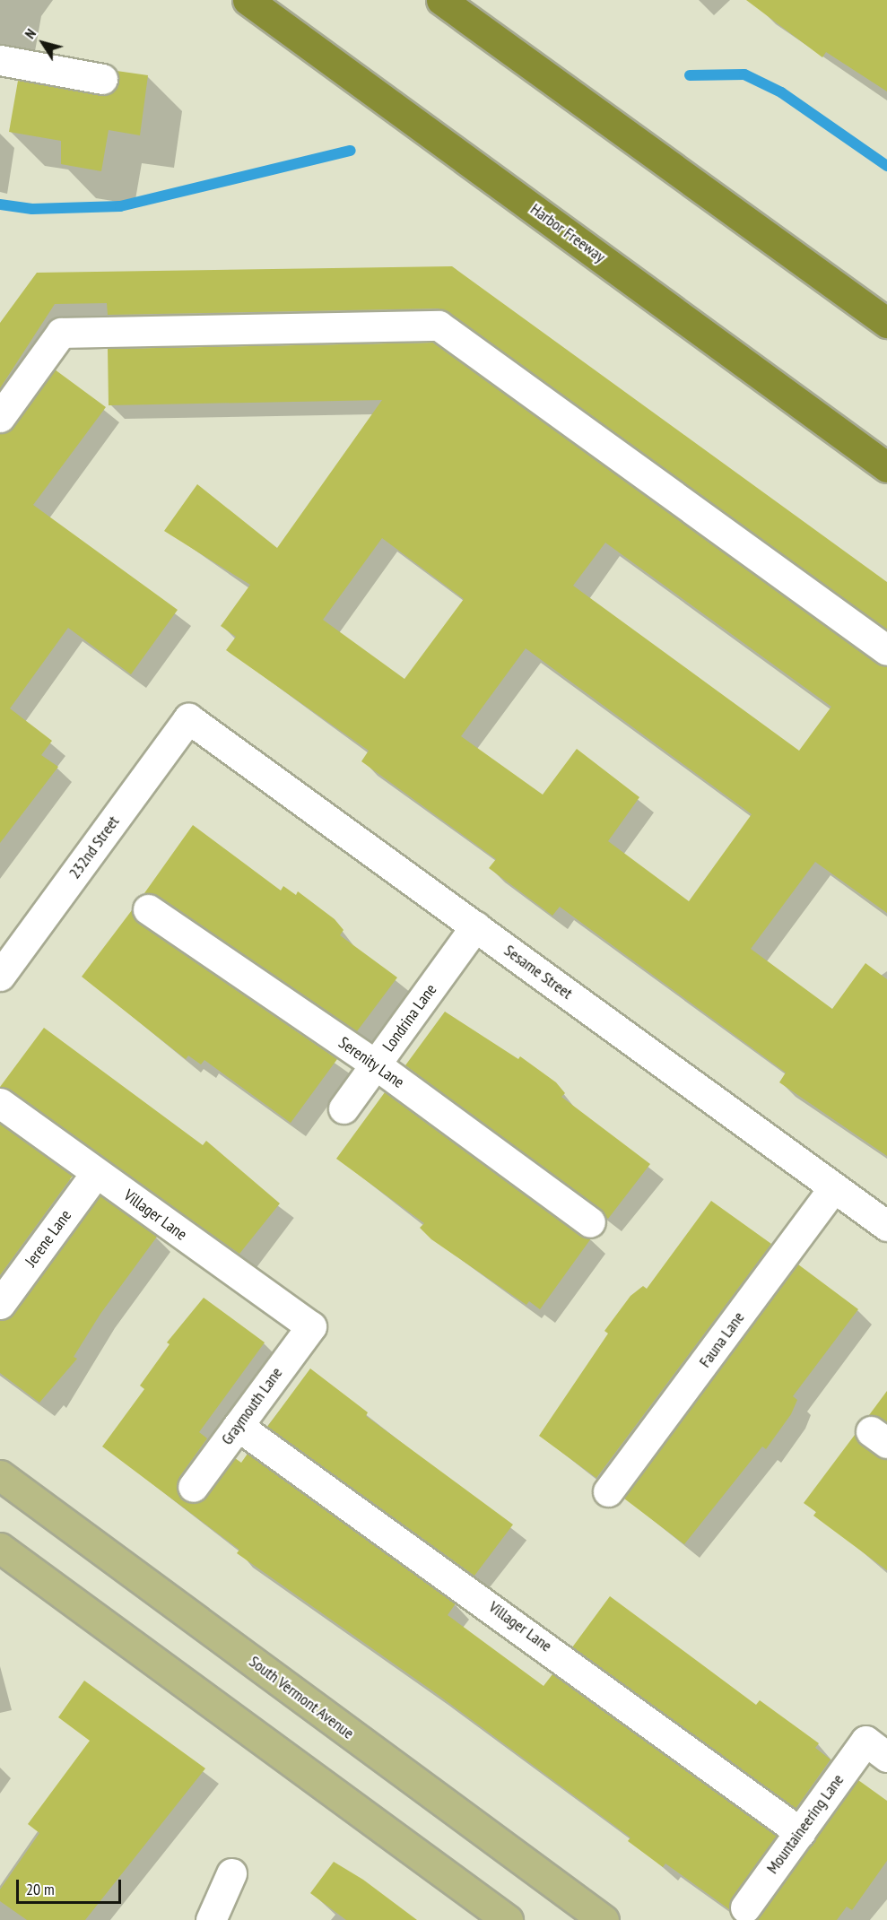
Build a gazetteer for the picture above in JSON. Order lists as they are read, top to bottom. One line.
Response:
{"streets":{"highway":["Harbor Freeway"],"main road":["South Vermont Avenue"],"street":["232nd Street","Sesame Street","Londrina Lane","Serenity Lane","Villager Lane","Jerene Lane","Fauna Lane","Graymouth Lane","Mountaineering Lane"]},"crossings":[["232nd Street","Sesame Street"],["Sesame Street","Londrina Lane"],["Sesame Street","Fauna Lane"],["Londrina Lane","Serenity Lane"],["Villager Lane","Jerene Lane"],["Villager Lane","Graymouth Lane"],["Villager Lane","Mountaineering Lane"]],"scale_bar":"20 m","north":"top left"}
